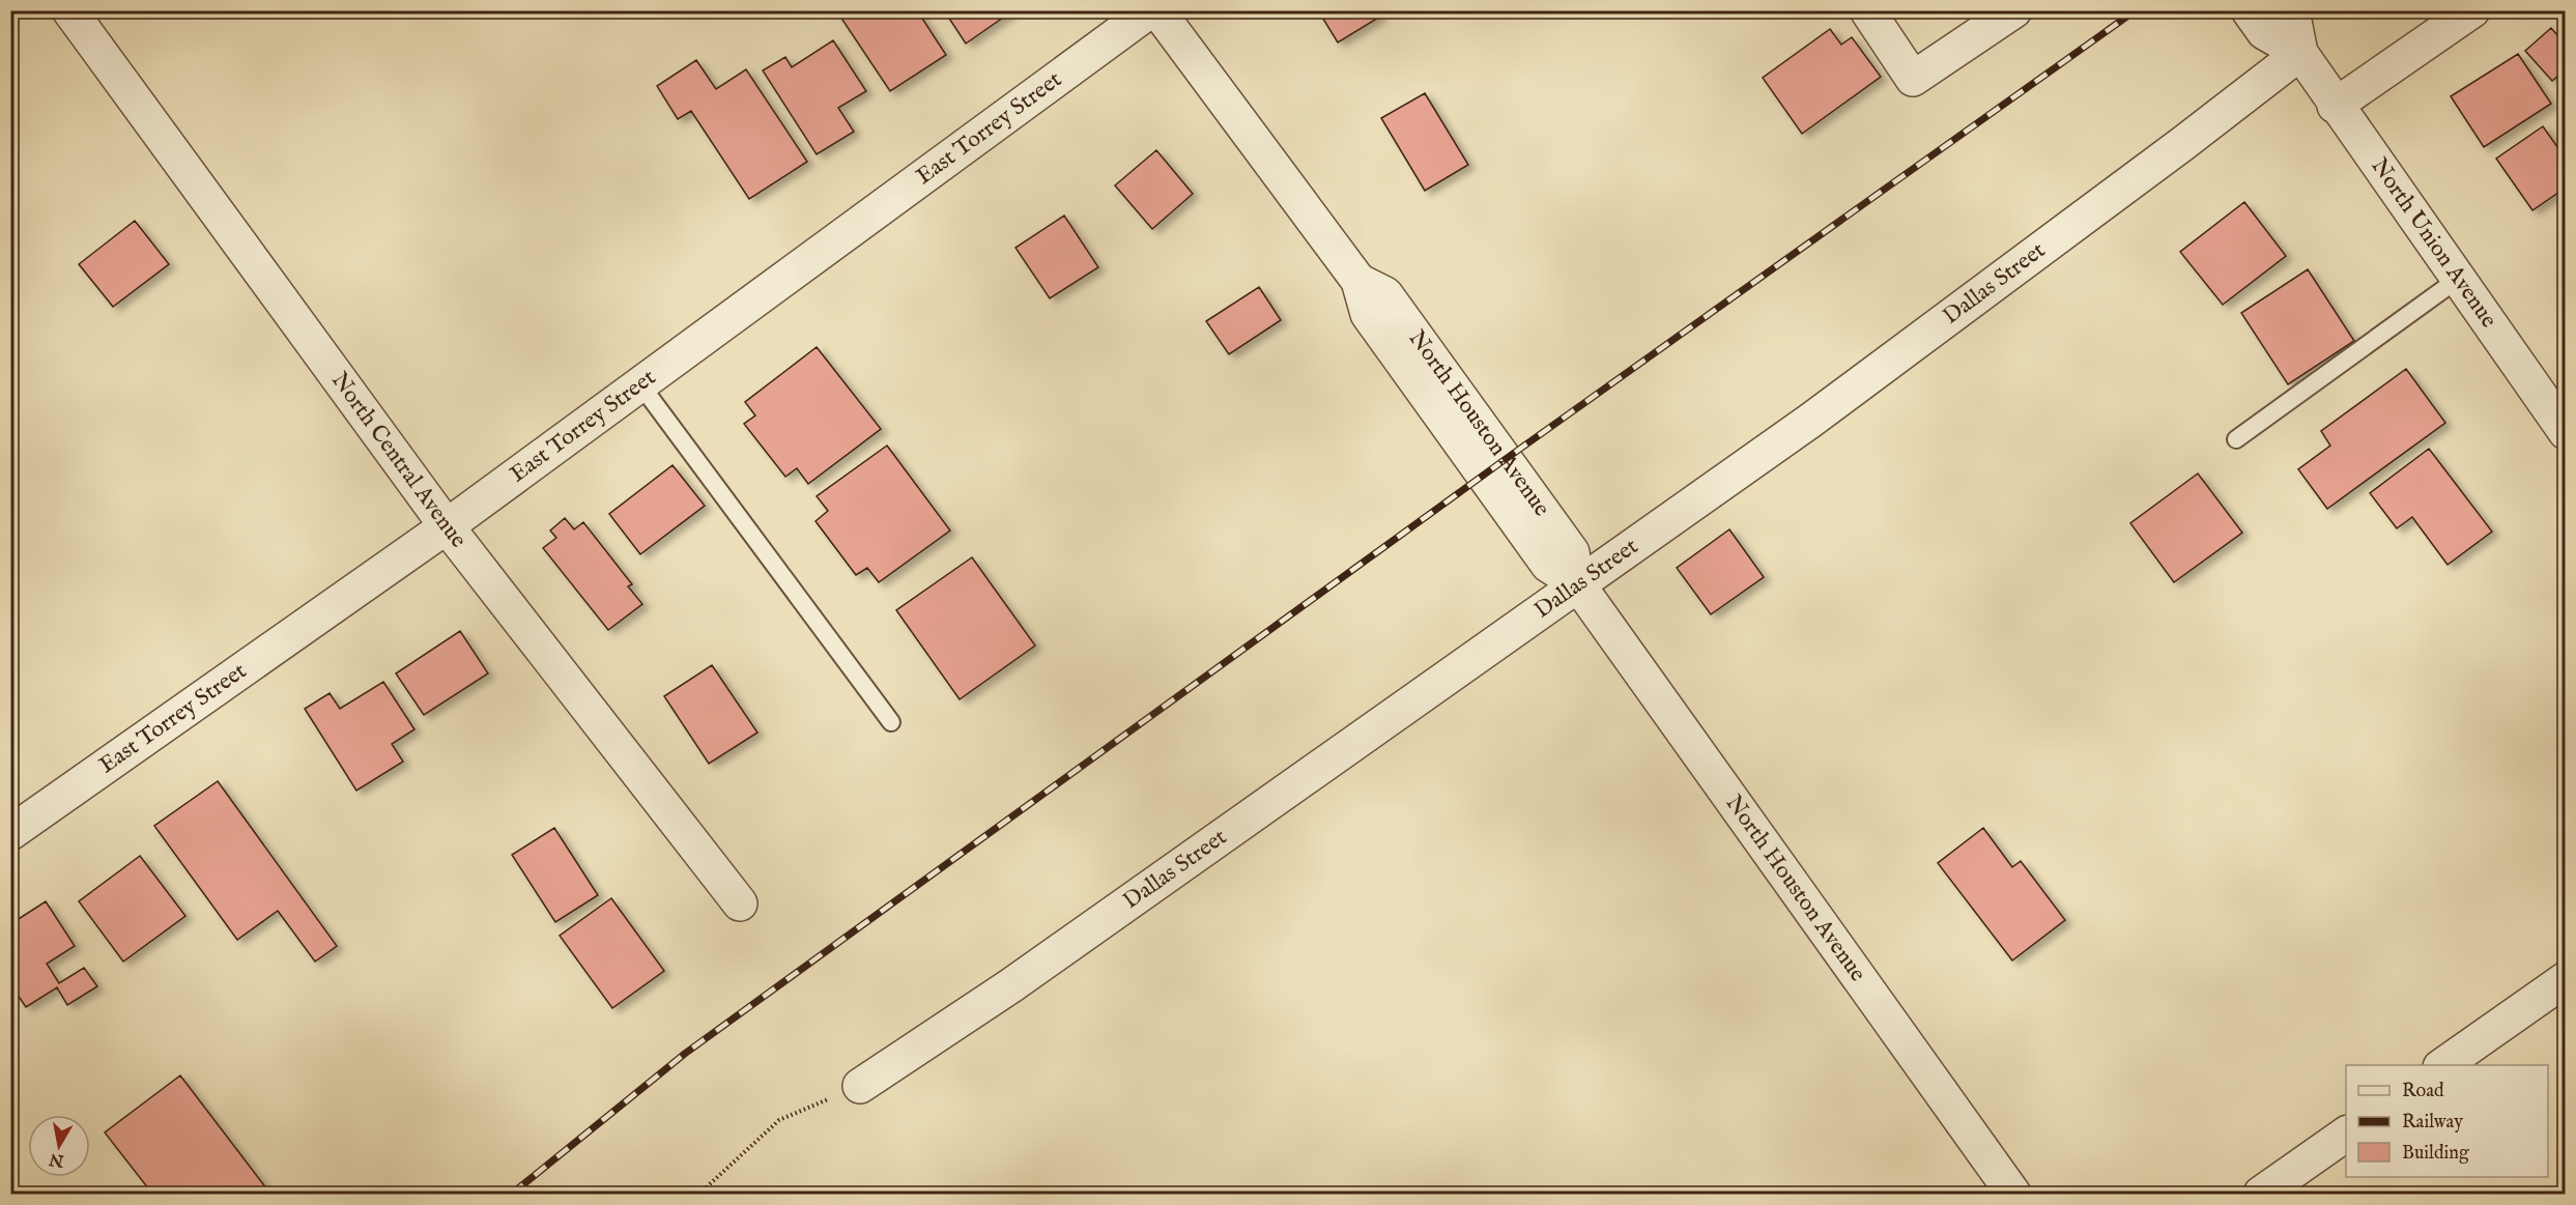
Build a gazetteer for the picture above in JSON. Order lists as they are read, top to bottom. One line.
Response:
{"streets":{"street":["East Torrey Street","North Union Avenue","Dallas Street","North Houston Avenue","North Central Avenue"]},"crossings":[["East Torrey Street","North Central Avenue"],["North Union Avenue","Dallas Street"],["Dallas Street","North Houston Avenue"]],"legend":["Road","Railway","Building"],"north":"bottom"}
